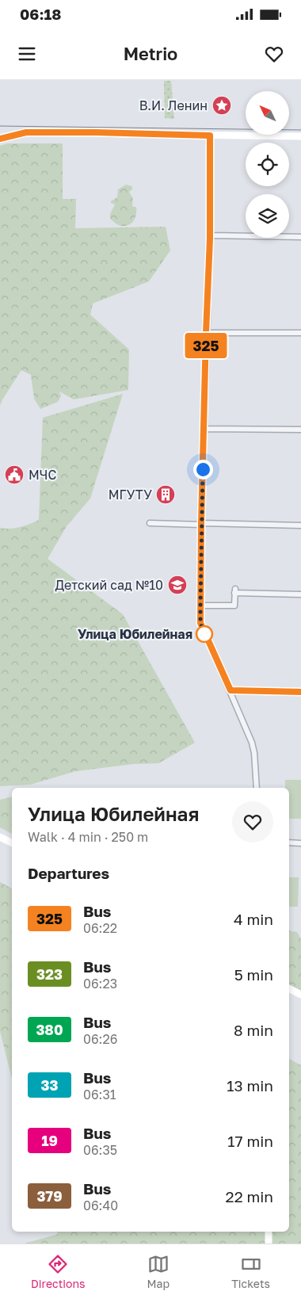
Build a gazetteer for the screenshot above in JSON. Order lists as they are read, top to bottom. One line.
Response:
{"places":{"place":["В.И. Ленин"],"public building":["МЧС"],"building":["МГУТУ"],"school or university":["Детский сад №10"],"other":["Улица Юбилейная"]},"lines":["bus line 325"],"north":"top left","page":{"status":"06:18","header":"Metrio","on_map":"325","heading":[["Улица Юбилейная","Walk · 4 min · 250 m"],"Departures"],"list":[{"mark":"325","name":"Bus","note":"06:22","value":"4 min"},{"mark":"323","name":"Bus","note":"06:23","value":"5 min"},{"mark":"380","name":"Bus","note":"06:26","value":"8 min"},{"mark":"33","name":"Bus","note":"06:31","value":"13 min"},{"mark":"19","name":"Bus","note":"06:35","value":"17 min"},{"mark":"379","name":"Bus","note":"06:40","value":"22 min"}],"tabs":["Directions","Map","Tickets"]}}
